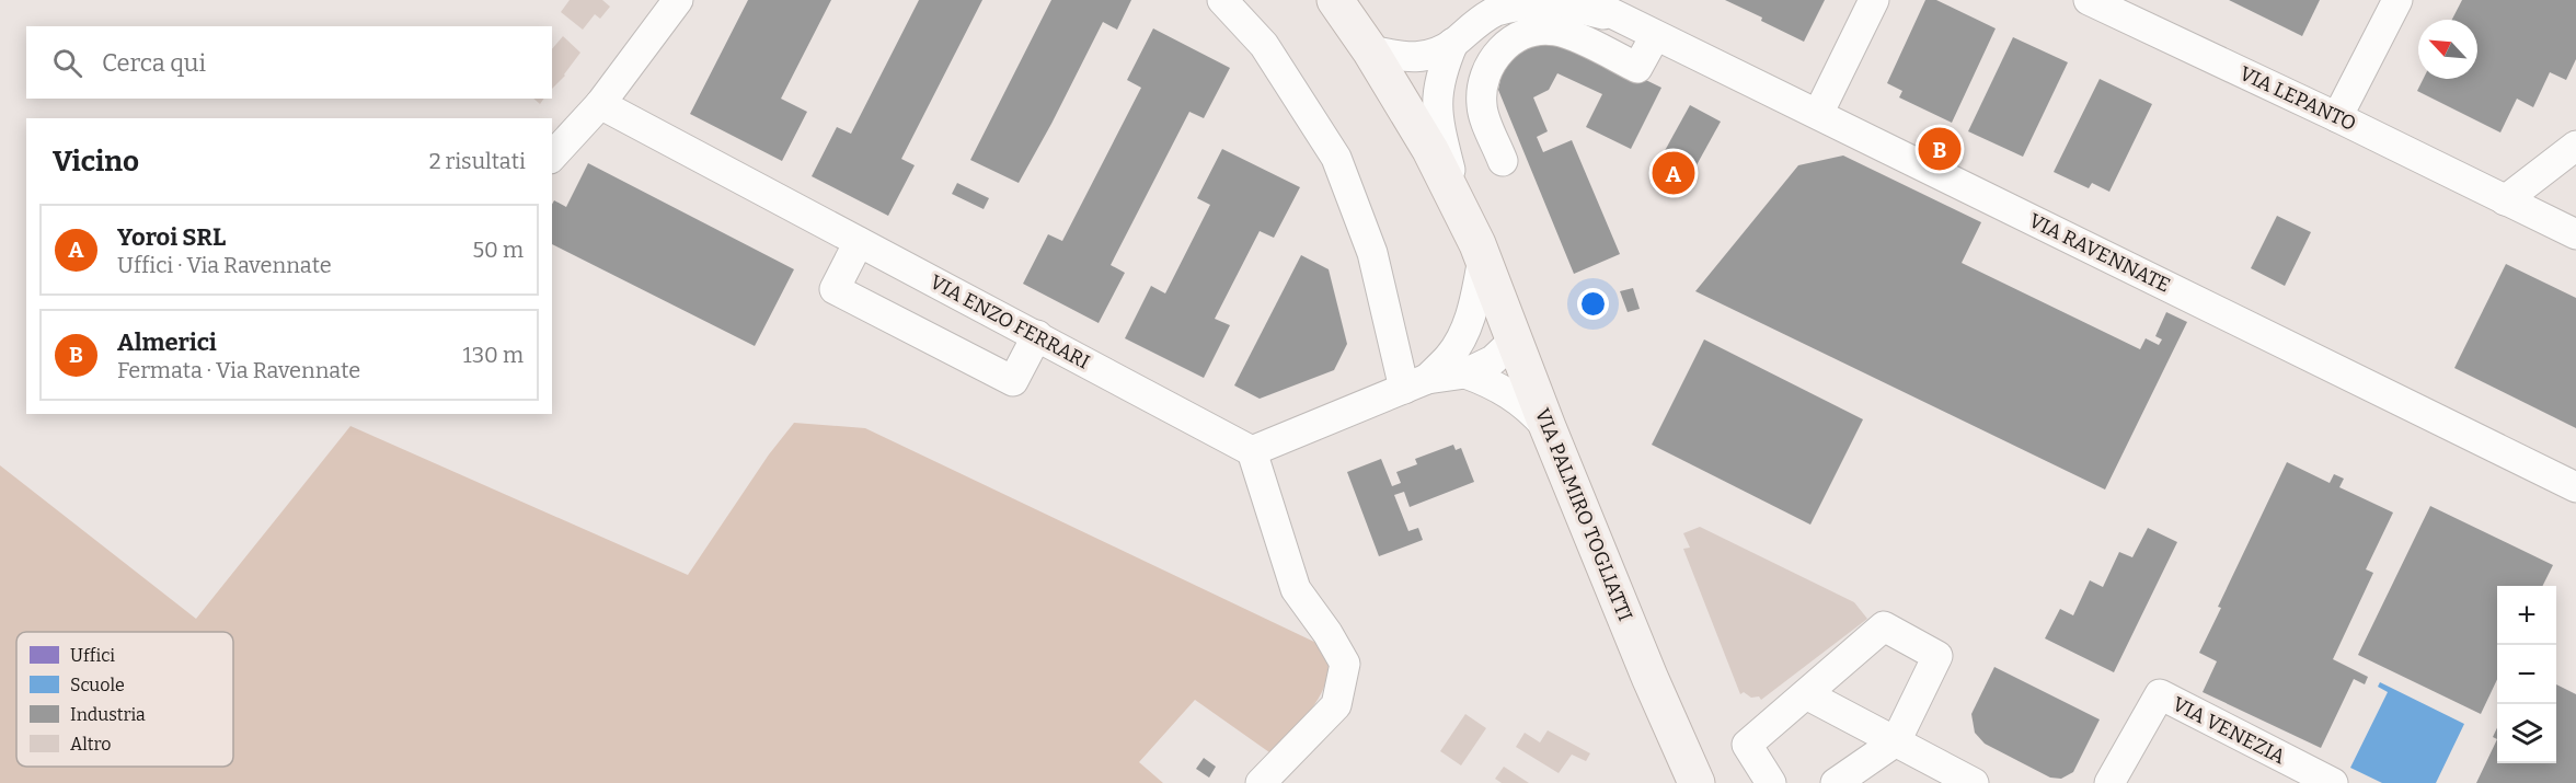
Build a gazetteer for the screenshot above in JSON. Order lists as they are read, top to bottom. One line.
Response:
{"streets":{"main road":["VIA PALMIRO TOGLIATTI"],"street":["VIA LEPANTO","VIA RAVENNATE","VIA ENZO FERRARI","VIA VENEZIA"]},"crossings":[["VIA RAVENNATE","VIA PALMIRO TOGLIATTI"]],"legend":["Uffici","Scuole","Industria","Altro"],"north":"top left","page":{"search":"Cerca qui","heading":["Vicino","2 risultati"],"pins":["B","A"],"list":[{"mark":"A","name":"Yoroi SRL","note":"Uffici · Via Ravennate","value":"50 m"},{"mark":"B","name":"Almerici","note":"Fermata · Via Ravennate","value":"130 m"}],"map_buttons":["+","−"]}}
